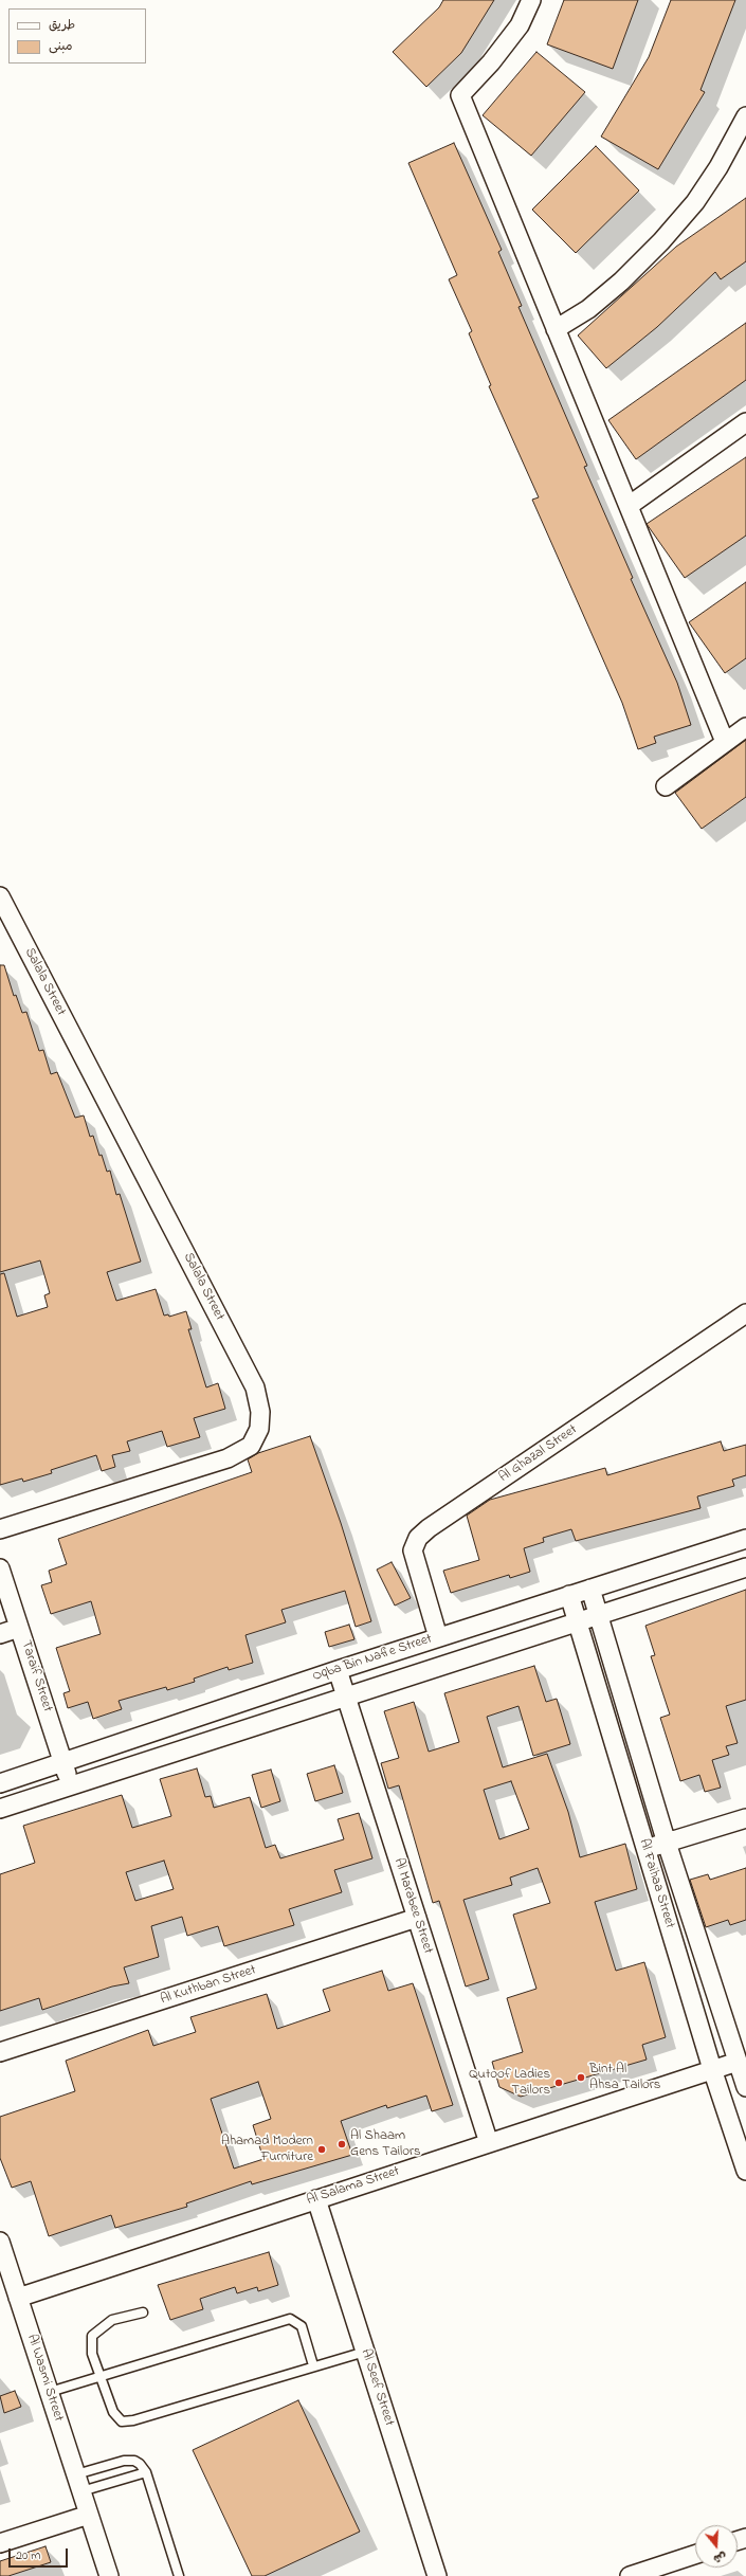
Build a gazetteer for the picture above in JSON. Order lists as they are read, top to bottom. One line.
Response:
{"streets":{"street":["Salala Street","Al Ghazal Street","Oqba Bin Nafie Street","Taraif Street","Al Faihaa Street","Al Marabee Street","Al Kuthban Street","Al Salama Street","Al Wasmi Street","Al Seef Street"]},"crossings":[["Al Ghazal Street","Oqba Bin Nafie Street"],["Oqba Bin Nafie Street","Taraif Street"],["Oqba Bin Nafie Street","Al Faihaa Street"],["Oqba Bin Nafie Street","Al Marabee Street"],["Al Faihaa Street","Al Salama Street"],["Al Marabee Street","Al Kuthban Street"],["Al Marabee Street","Al Salama Street"],["Al Salama Street","Al Wasmi Street"],["Al Salama Street","Al Seef Street"]],"places":["Bint Al Ahsa Tailors","Qutoof Ladies Tailors","Al Shaam Gens Tailors","Ahamad Modern Furniture"],"legend":["طريق","مبنى"],"scale_bar":"20 m","north":"bottom"}
